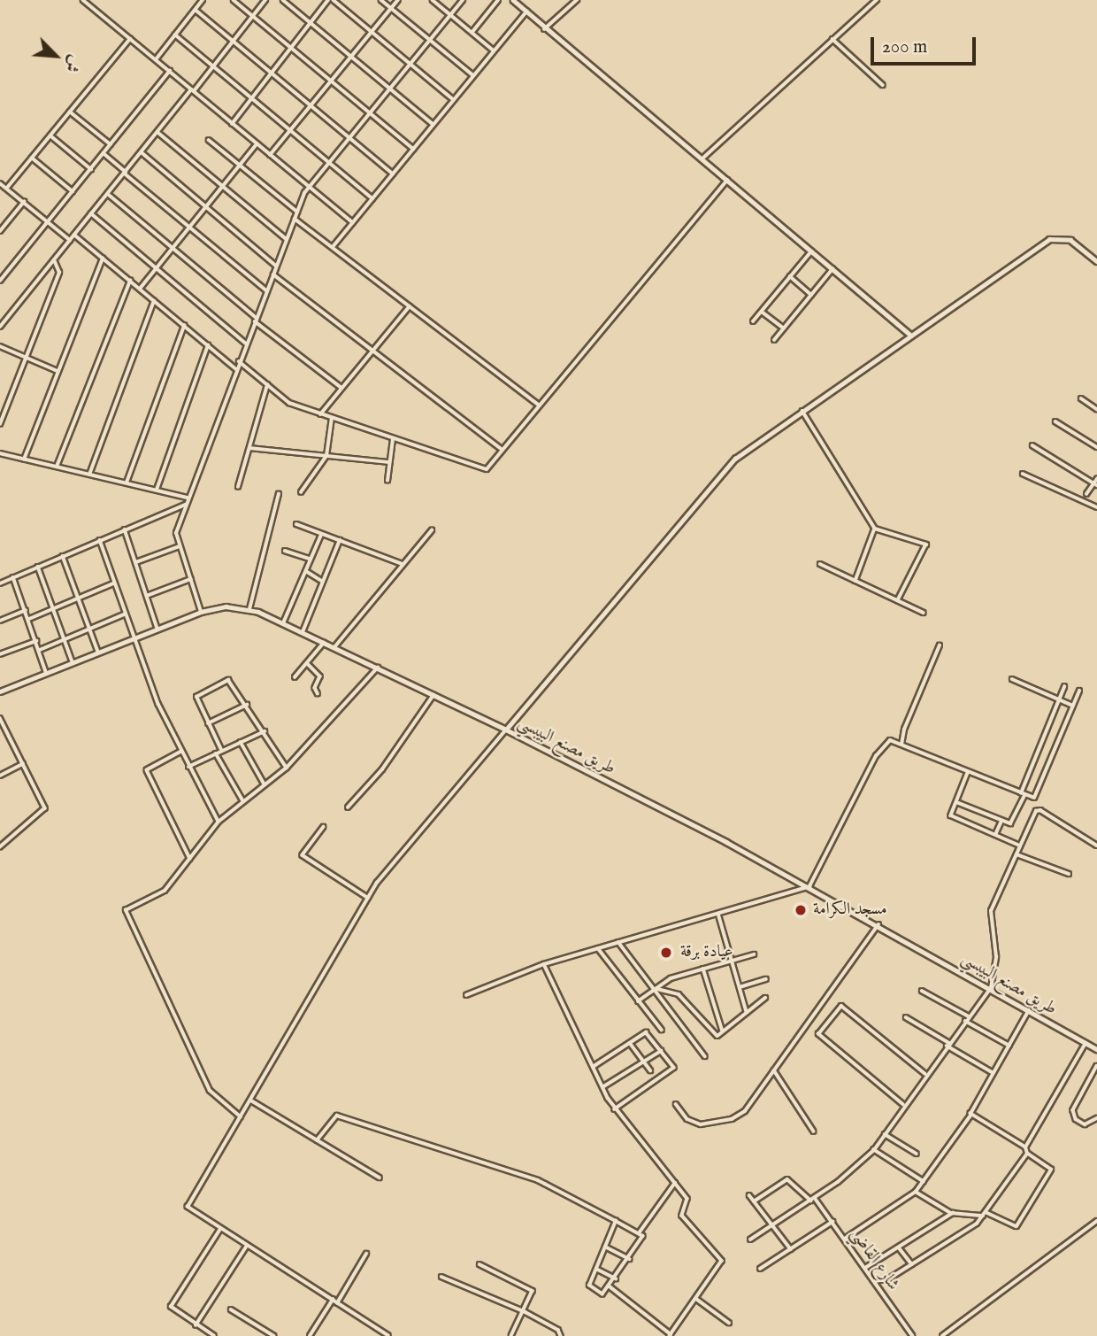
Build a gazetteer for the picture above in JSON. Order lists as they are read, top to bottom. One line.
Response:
{"streets":{"street":["طريق مصنع البيبسي","شارع القاضي"]},"places":["مسجد الكرامة","عيادة برقة"],"scale_bar":"200 m","north":"bottom right"}
